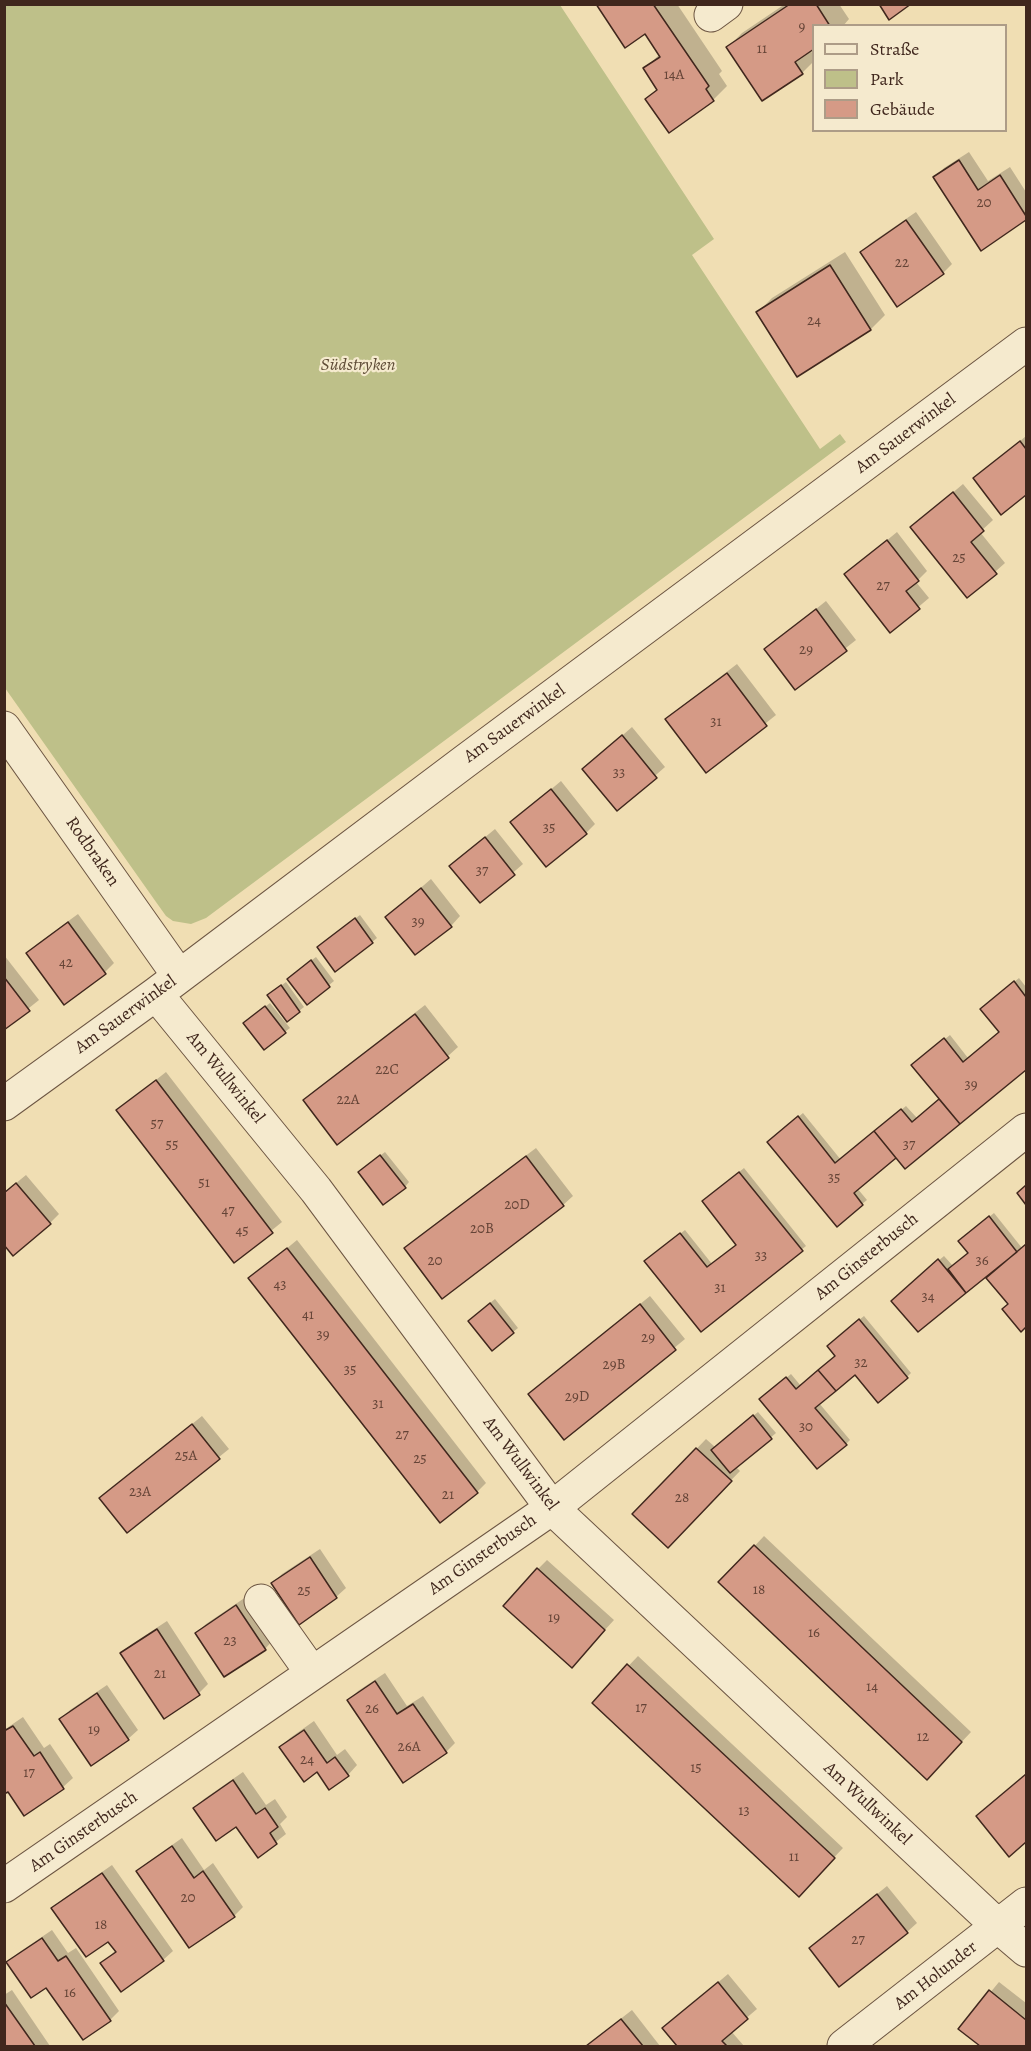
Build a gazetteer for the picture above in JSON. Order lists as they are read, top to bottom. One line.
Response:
{"streets":{"street":["Am Sauerwinkel","Rodbraken","Am Wullwinkel","Am Ginsterbusch","Am Holunder"]},"crossings":[["Am Sauerwinkel","Rodbraken"],["Am Sauerwinkel","Am Wullwinkel"],["Rodbraken","Am Wullwinkel"],["Am Wullwinkel","Am Ginsterbusch"],["Am Wullwinkel","Am Holunder"]],"parks":["Südstryken"],"house_numbers":["9","11","14A","20","22","24","25","27","29","31","33","35","37","39","42","22C","39","22A","57","55","37","35","51","20D","47","20B","45","33","20","36","43","31","34","41","39","29","32","29B","35","29D","31","30","27","25A","25","23A","21","28","18","25","19","16","23","21","14","17","26","19","12","26A","24","15","17","13","11","20","18","27","16"],"legend":["Straße","Park","Gebäude"]}
